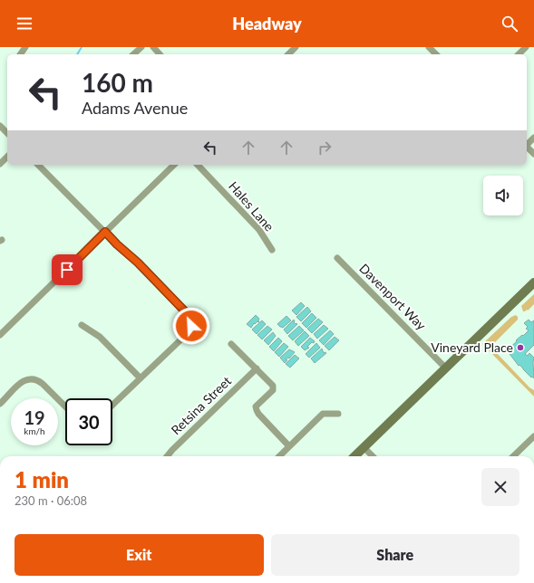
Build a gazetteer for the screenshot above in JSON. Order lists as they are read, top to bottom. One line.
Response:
{"streets":{"street":["Hales Lane","Davenport Way","Retsina Street"]},"places":["Vineyard Place"],"page":{"header":"Headway","turn":["160 m","Adams Avenue"],"speed":"19 km/h","limit":"30","heading":["1 min","230 m · 06:08"],"buttons":["Exit","Share"]}}
